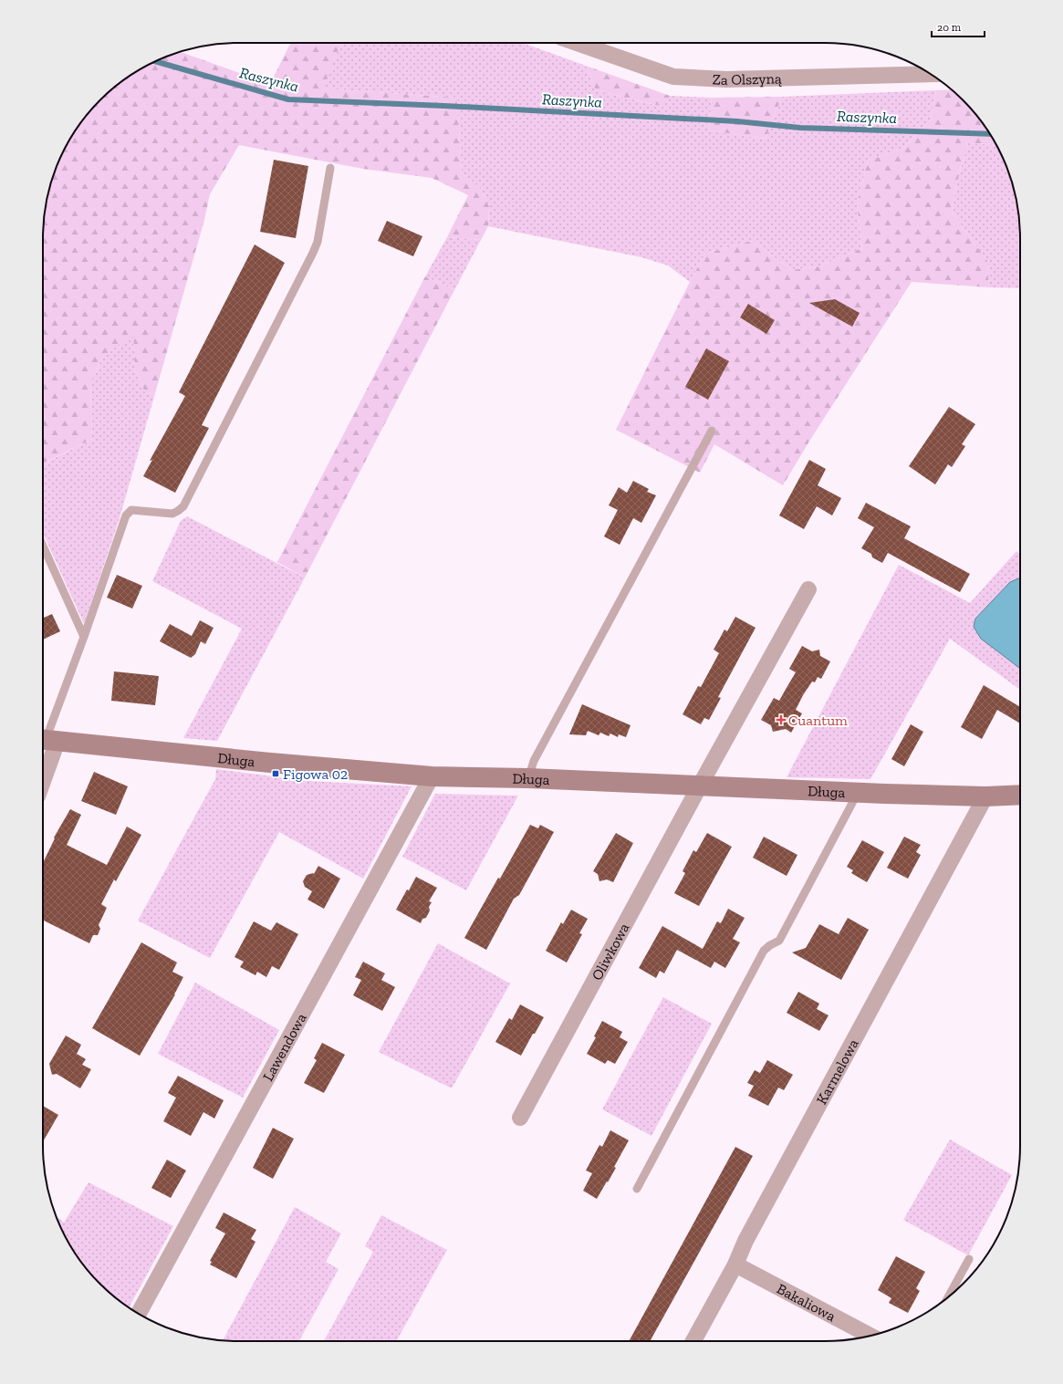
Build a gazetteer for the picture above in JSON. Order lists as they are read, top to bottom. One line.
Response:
{"streets":{"street":["Za Olszyną","Długa","Oliwkowa","Lawendowa","Karmelowa","Bakaliowa"]},"crossings":[["Długa","Oliwkowa"],["Długa","Lawendowa"],["Długa","Karmelowa"],["Karmelowa","Bakaliowa"]],"water":["Raszynka"],"places":{"health":["Cuantum"],"transit":["Figowa 02"]},"scale_bar":"20 m"}
